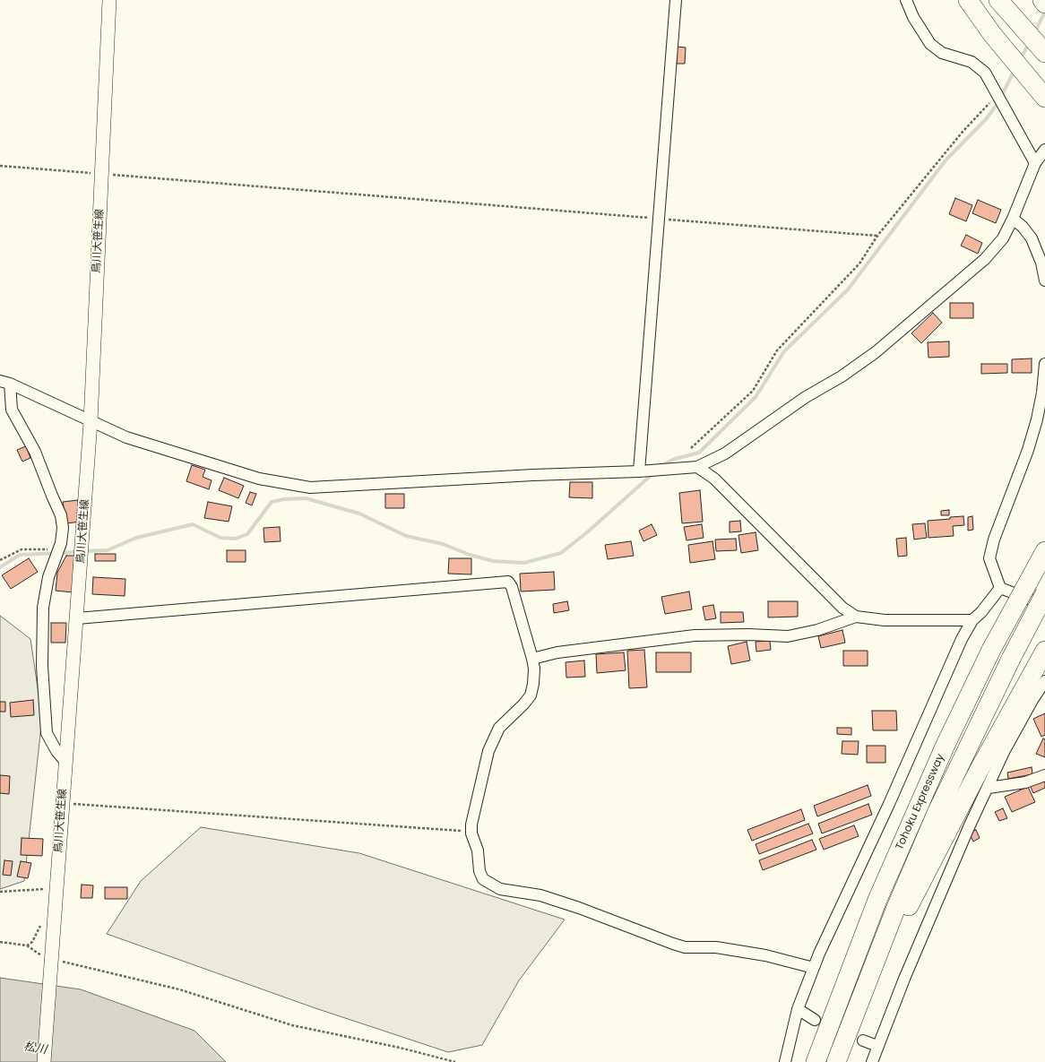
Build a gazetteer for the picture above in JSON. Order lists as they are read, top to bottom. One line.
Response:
{"streets":{"highway":["Tohoku Expressway"],"street":["鳥川大笹生線"]},"water":["松川"]}
